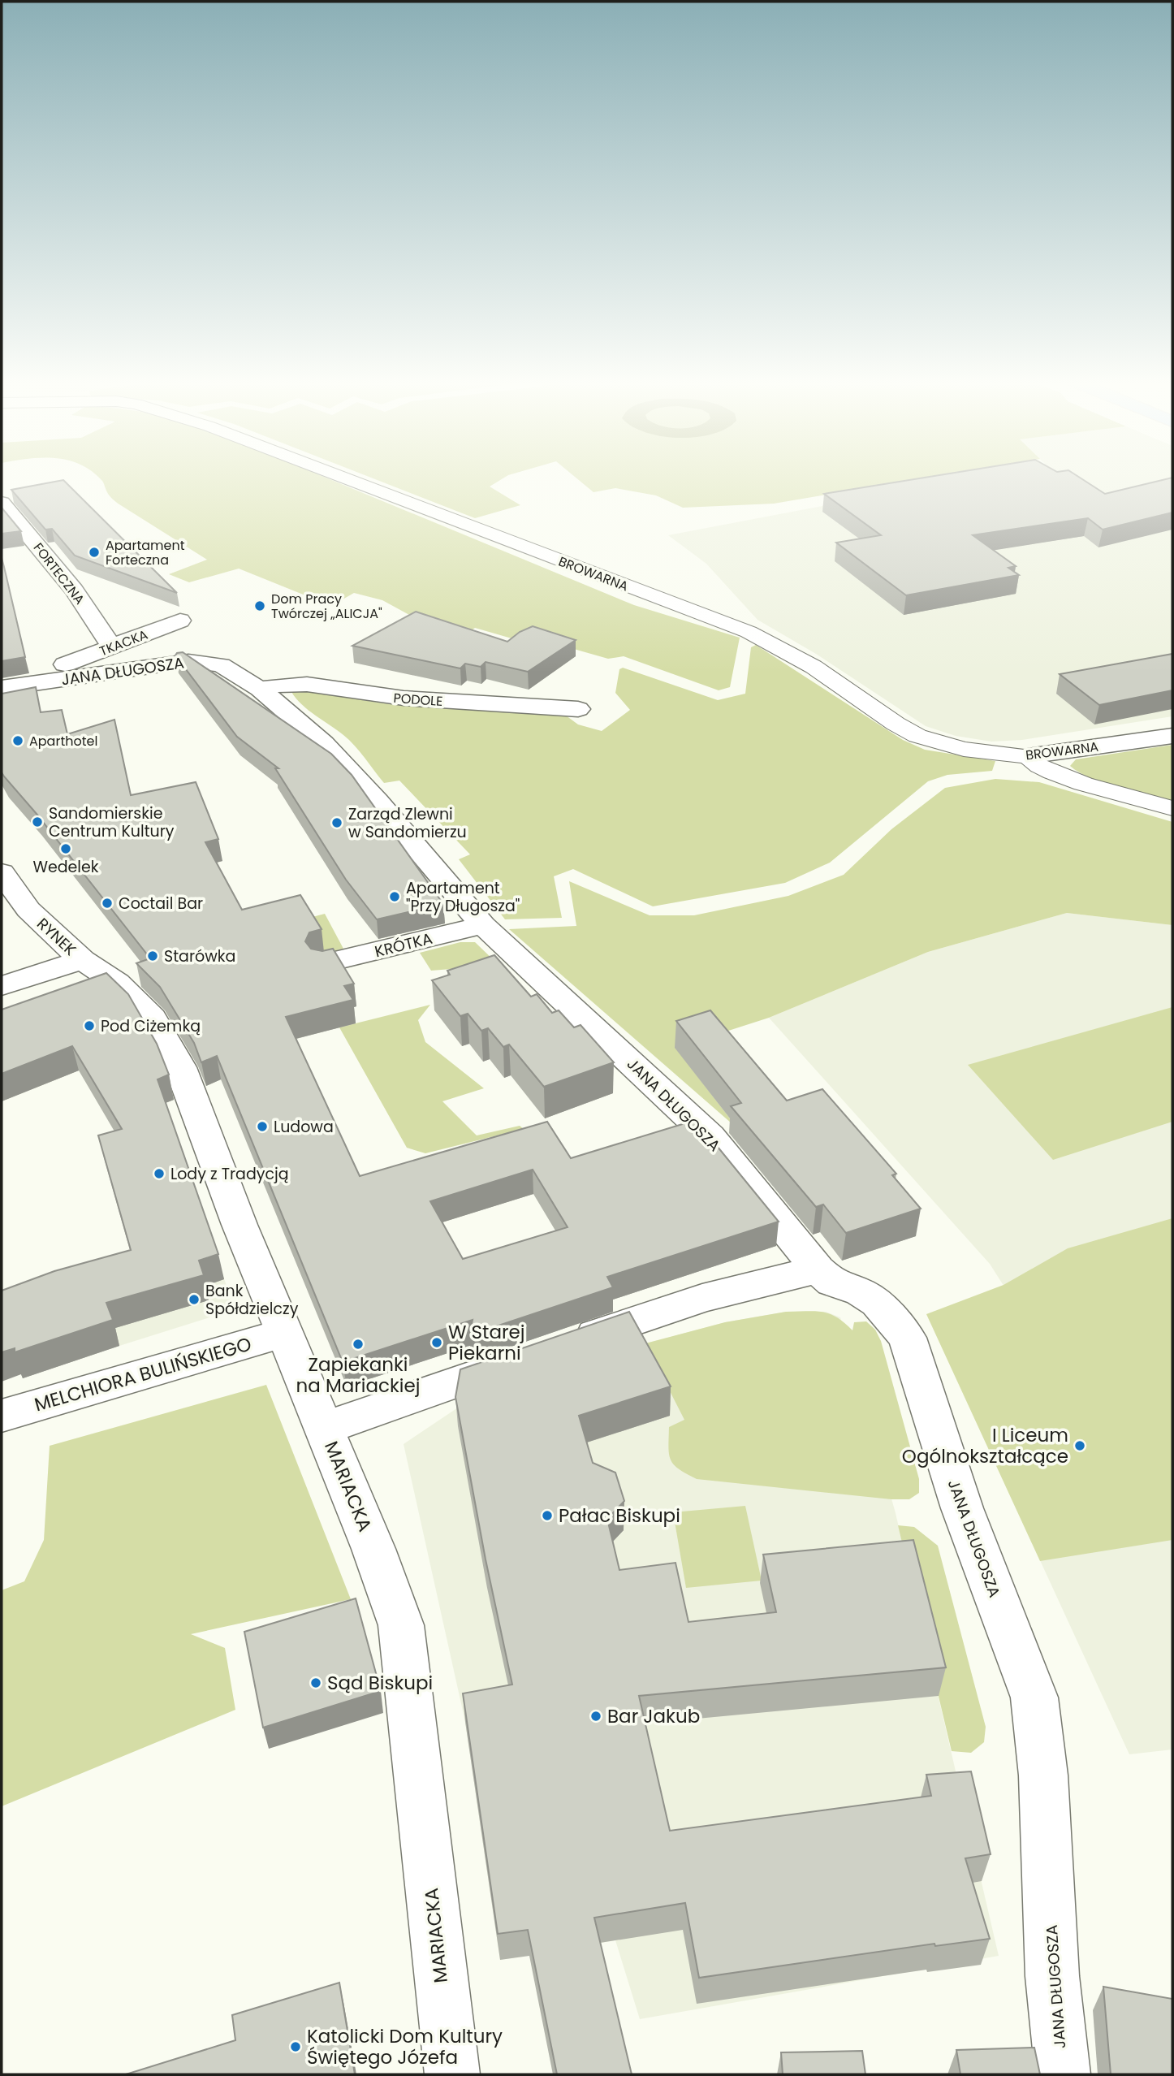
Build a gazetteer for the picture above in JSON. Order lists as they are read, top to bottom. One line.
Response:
{"streets":{"street":["FORTECZNA","BROWARNA","TKACKA","JANA DŁUGOSZA","PODOLE","RYNEK","KRÓTKA","MELCHIORA BULIŃSKIEGO","MARIACKA"]},"crossings":[["FORTECZNA","TKACKA"],["TKACKA","JANA DŁUGOSZA"],["JANA DŁUGOSZA","PODOLE"],["JANA DŁUGOSZA","KRÓTKA"],["RYNEK","MARIACKA"],["MELCHIORA BULIŃSKIEGO","MARIACKA"]],"places":["Apartament Forteczna","Dom Pracy Twórczej „ALICJA\"","Aparthotel","Sandomierskie Centrum Kultury","Zarząd Zlewni w Sandomierzu","Wedelek","Apartament \"Przy Długosza\"","Coctail Bar","Starówka","Pod Ciżemką","Ludowa","Lody z Tradycją","Bank Spółdzielczy","W Starej Piekarni","Zapiekanki na Mariackiej","I Liceum Ogólnokształcące","Pałac Biskupi","Sąd Biskupi","Bar Jakub","Katolicki Dom Kultury Świętego Józefa"]}
